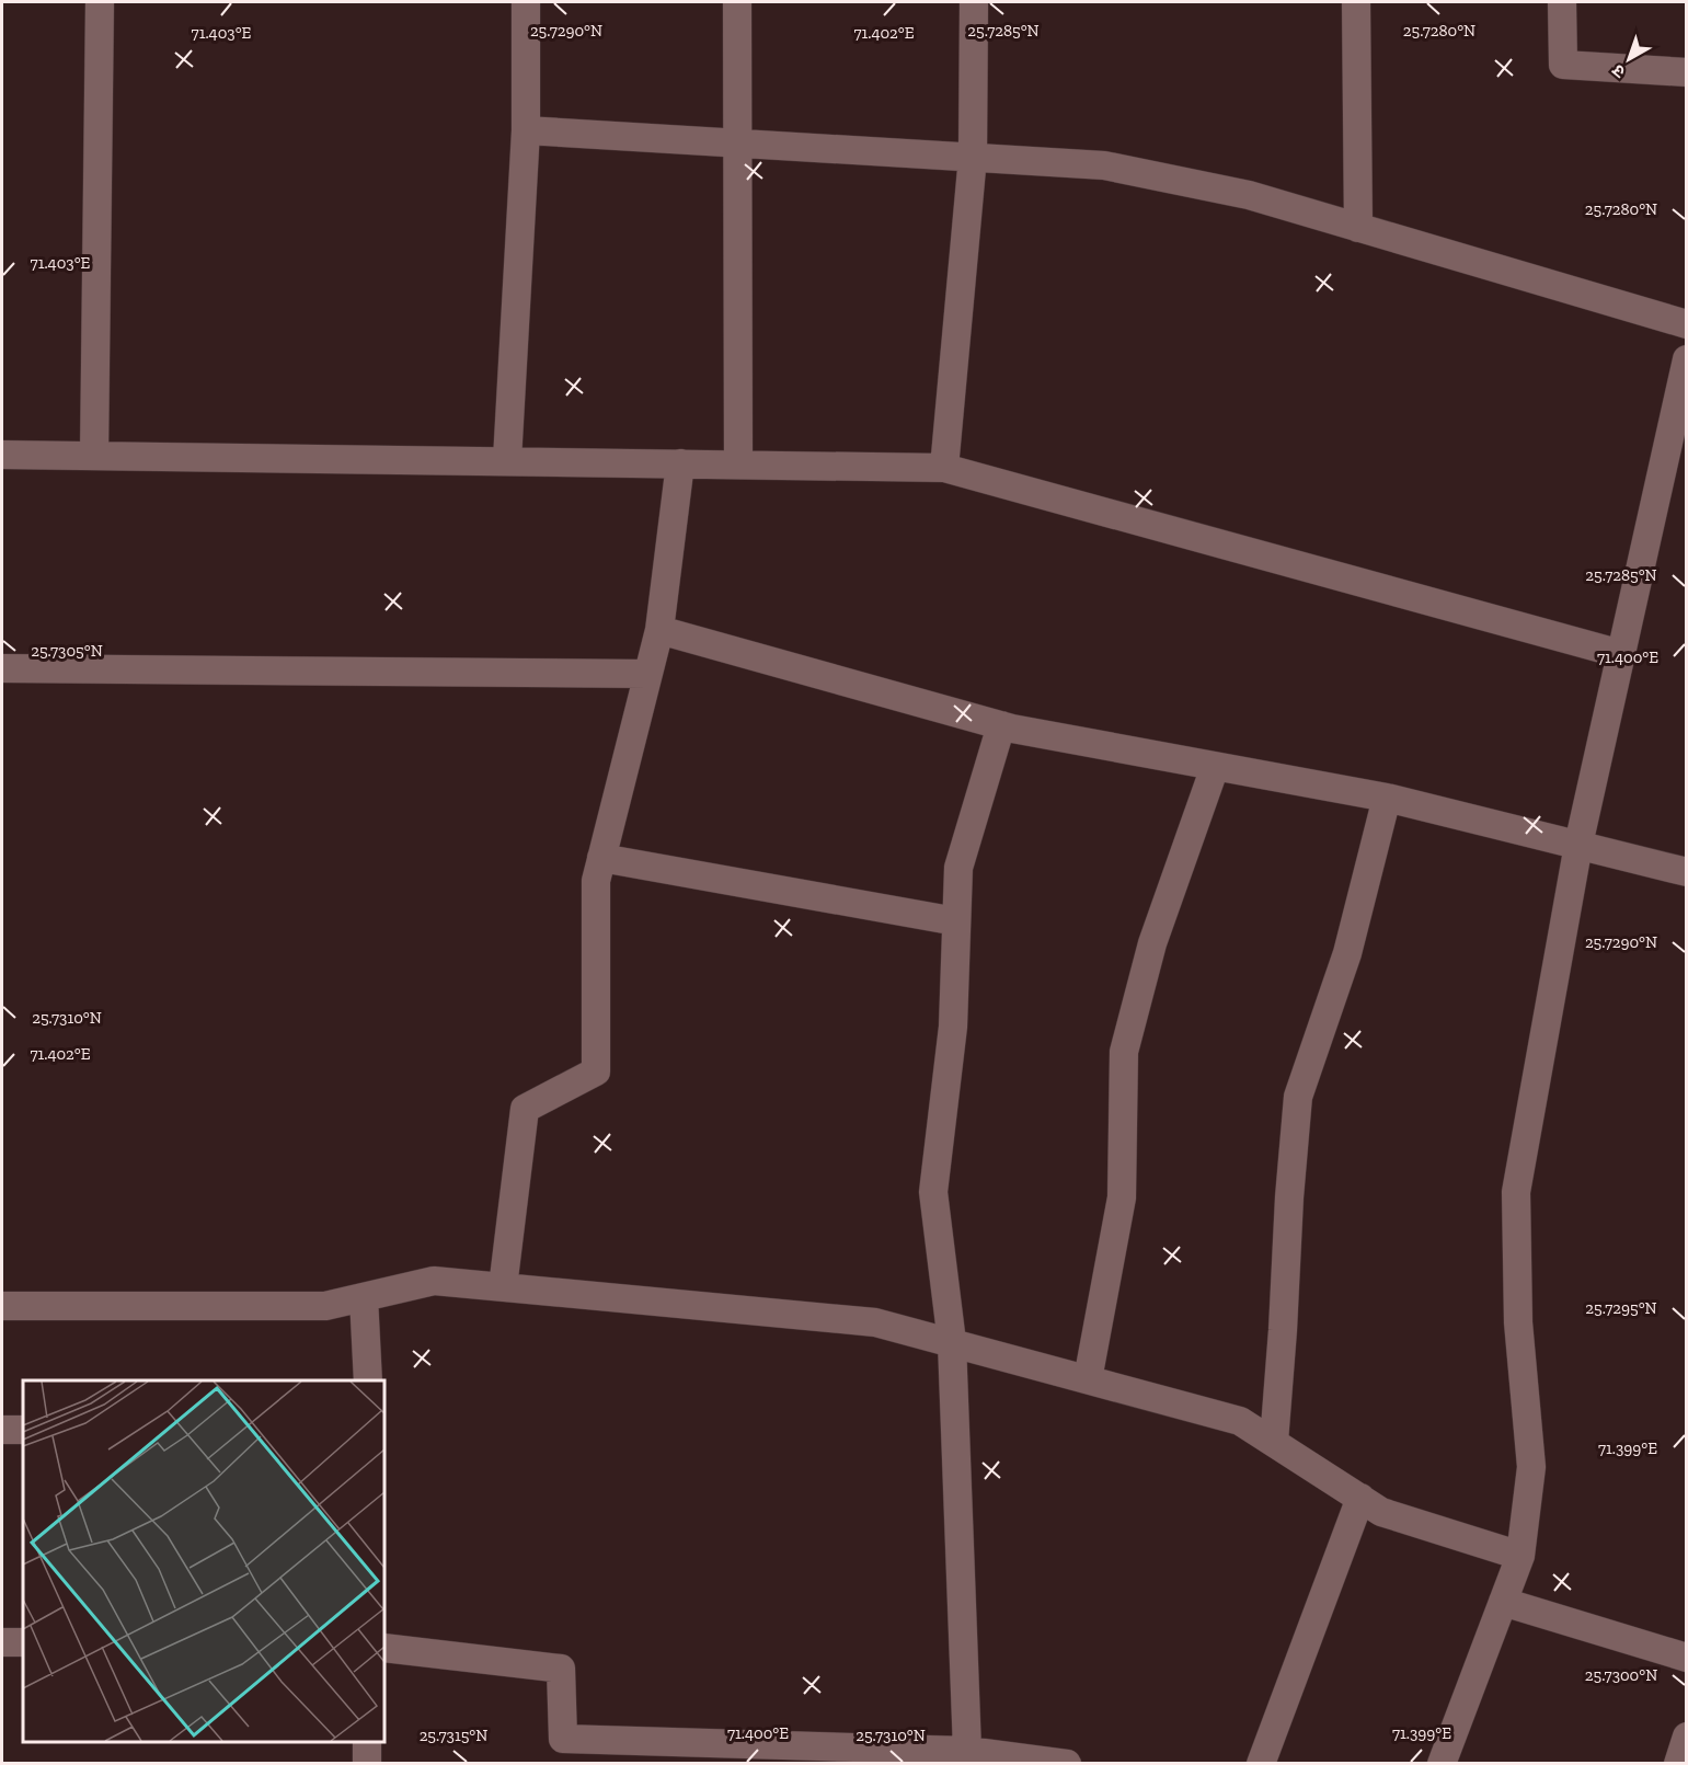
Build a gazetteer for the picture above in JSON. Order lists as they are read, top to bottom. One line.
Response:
{"north":"bottom left","coordinates":["25.7290°N","25.7285°N","25.7280°N","71.403°E","71.402°E","25.7305°N","71.400°E","25.7310°N","25.7295°N","71.399°E","25.7300°N","25.7315°N"]}
